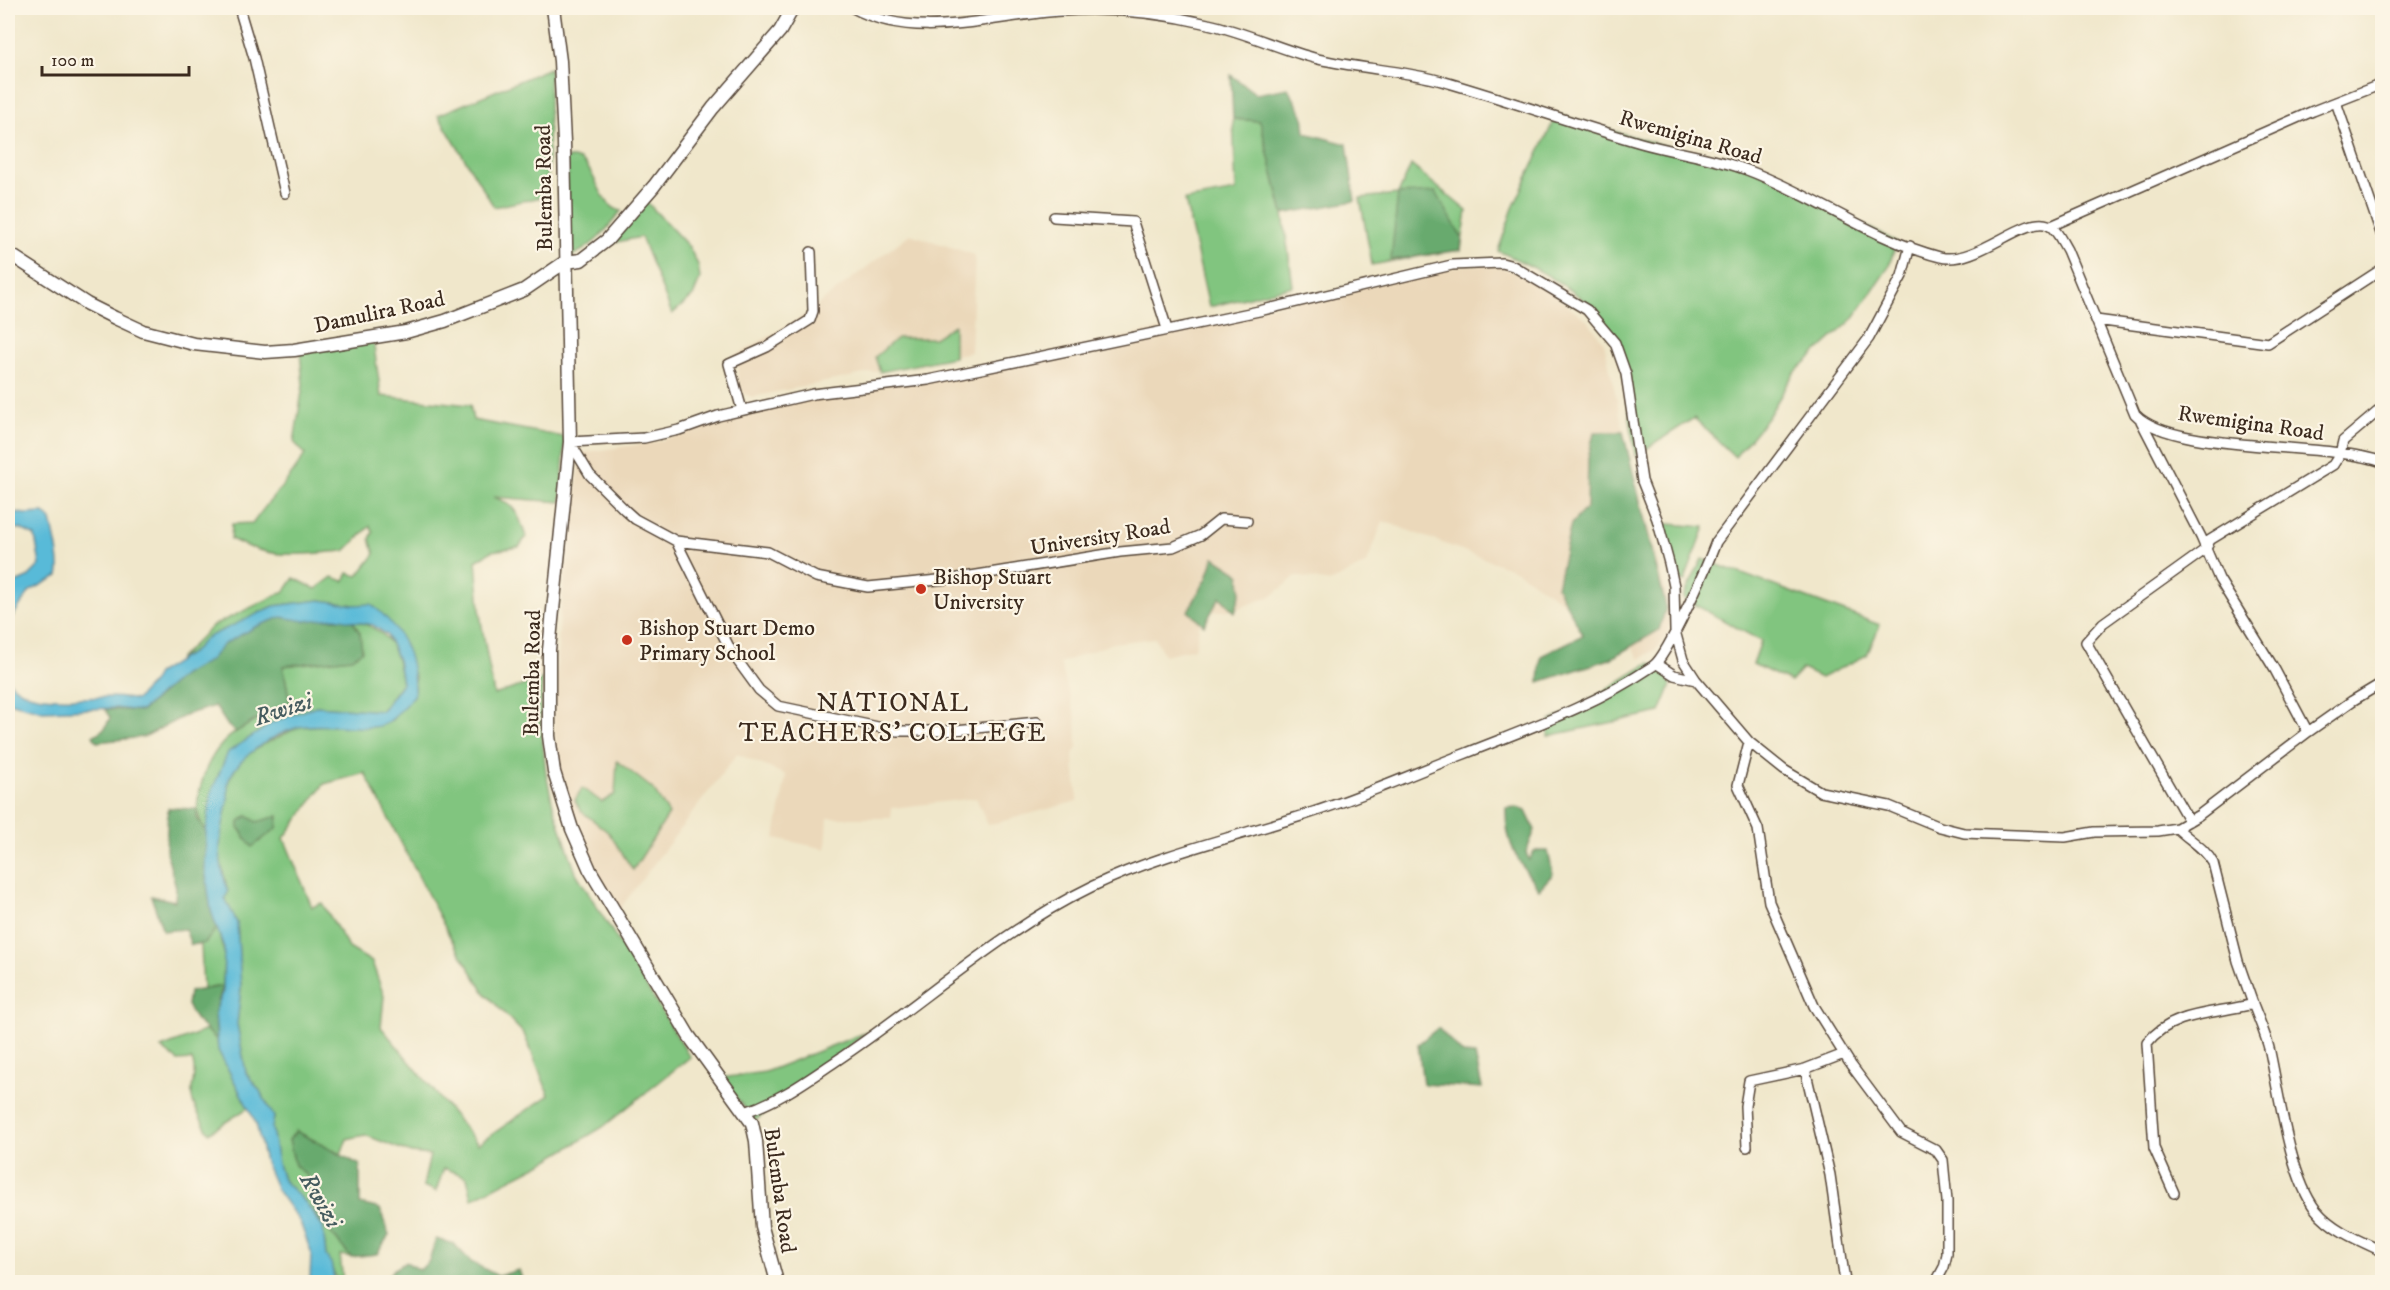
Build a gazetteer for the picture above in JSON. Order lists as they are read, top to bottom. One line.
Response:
{"streets":{"main road":["Bulemba Road","Damulira Road"],"street":["Rwemigina Road","University Road"]},"crossings":[["Bulemba Road","Damulira Road"],["Bulemba Road","University Road"]],"districts":["NATIONAL TEACHERS' COLLEGE"],"water":["Rwizi"],"places":["Bishop Stuart University","Bishop Stuart Demo Primary School"],"scale_bar":"100 m"}
